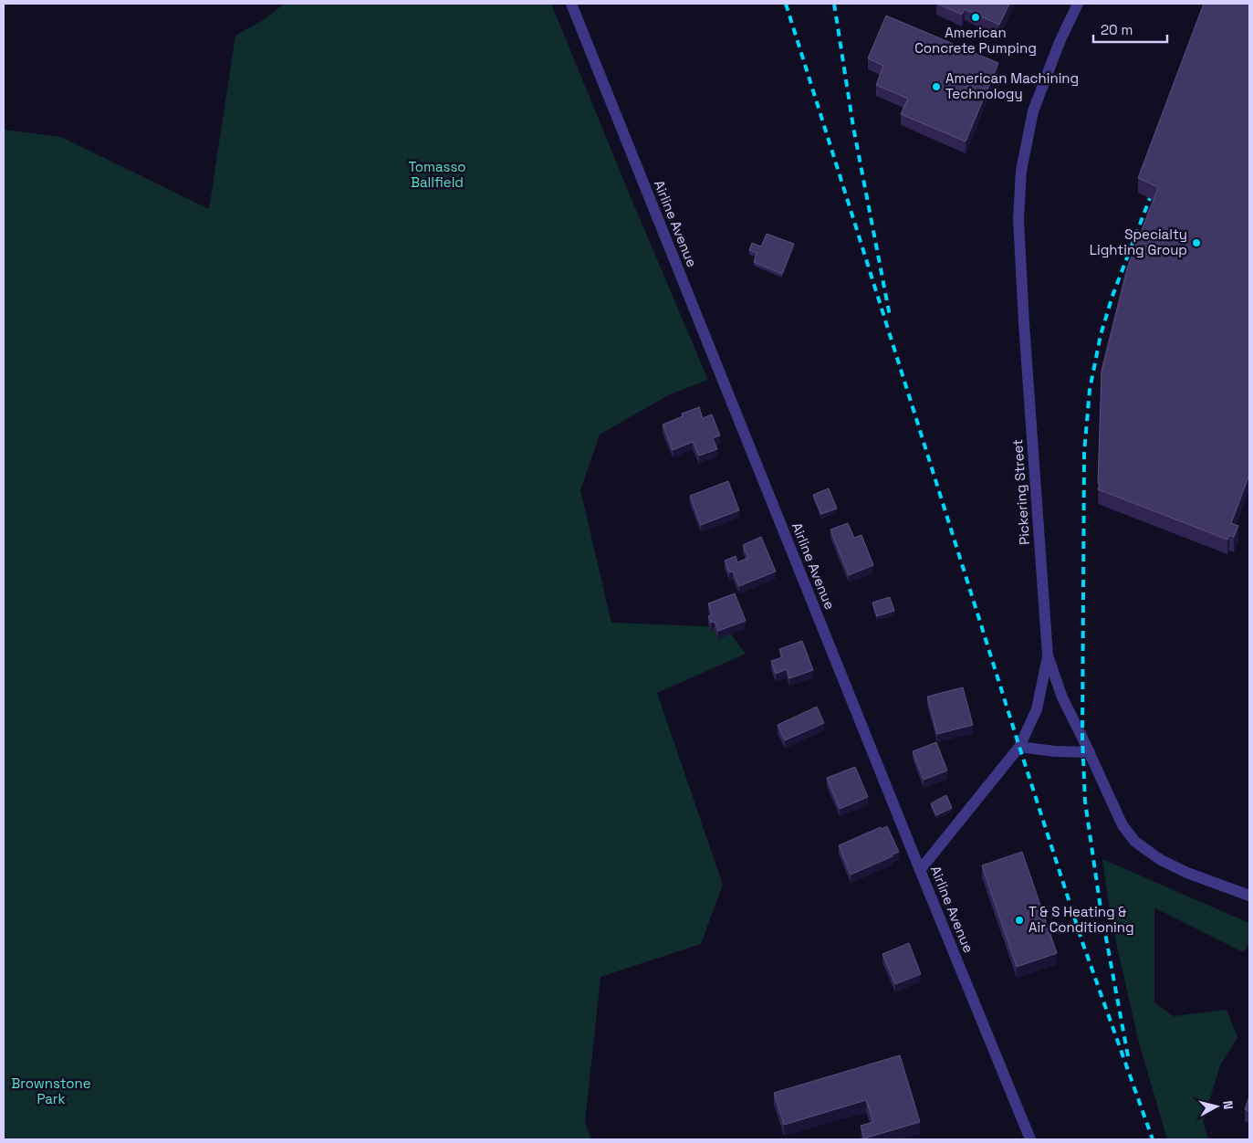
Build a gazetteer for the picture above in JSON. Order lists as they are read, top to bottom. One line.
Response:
{"streets":{"street":["Airline Avenue","Pickering Street"]},"parks":["Tomasso Ballfield","Brownstone Park"],"places":["American Concrete Pumping","American Machining Technology","Specialty Lighting Group","T & S Heating & Air Conditioning"],"scale_bar":"20 m","north":"right"}
